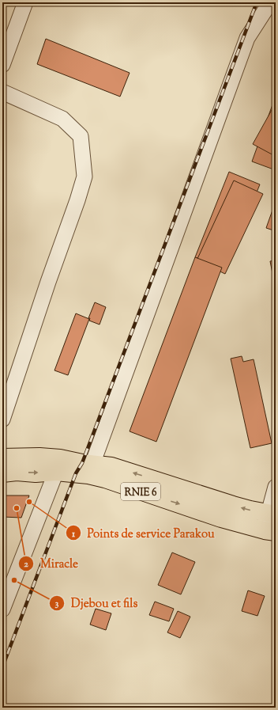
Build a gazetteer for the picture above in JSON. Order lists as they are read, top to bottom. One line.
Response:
{"streets":{"main road":["RNIE 6"]},"places":["Points de service Parakou","Miracle","Djebou et fils"]}
